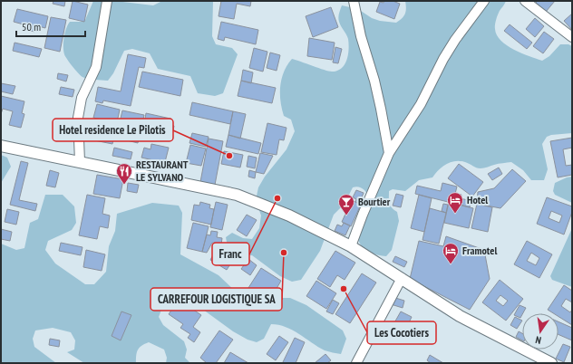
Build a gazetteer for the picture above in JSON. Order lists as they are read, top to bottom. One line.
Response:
{"places":{"other":["Hotel residence Le Pilotis","Franc","CARREFOUR LOGISTIQUE SA","Les Cocotiers"],"restaurant":["RESTAURANT LE SYLVANO"],"hotel":["Hotel","Framotel"],"bar":["Bourtier"]},"scale_bar":"50 m","north":"bottom"}
